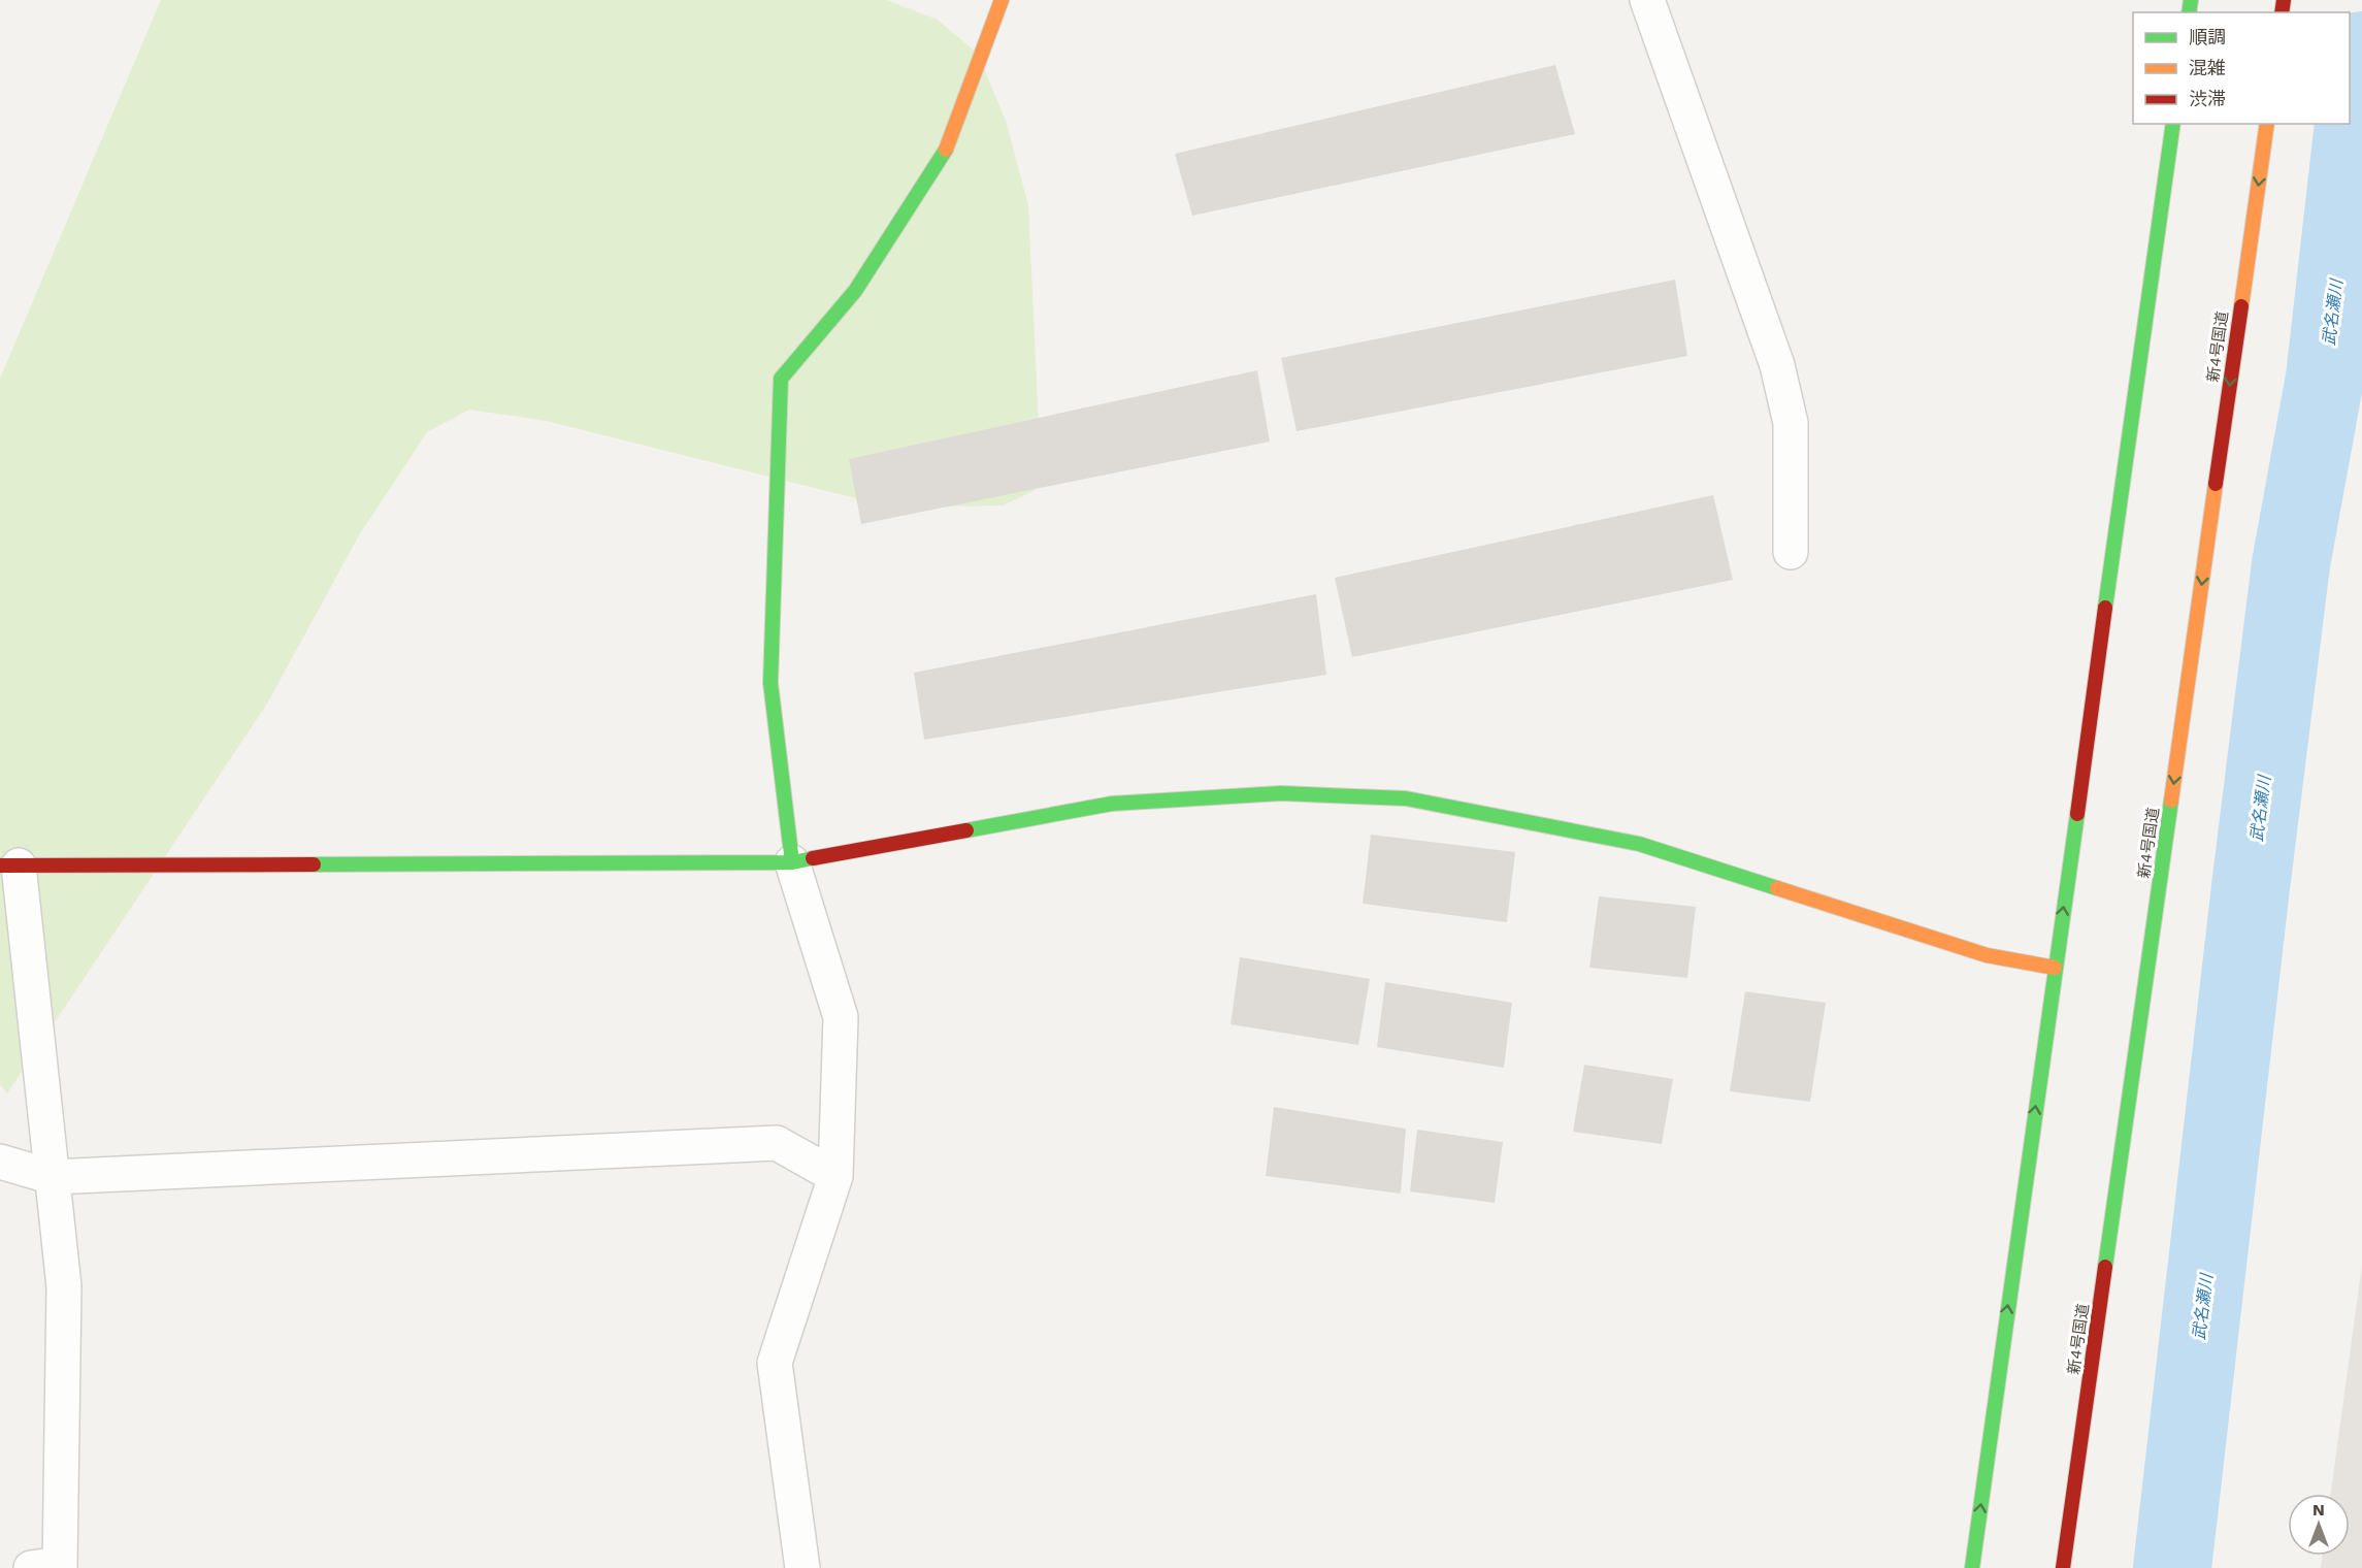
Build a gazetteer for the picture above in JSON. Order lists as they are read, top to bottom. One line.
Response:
{"streets":{"main road":["新4号国道"]},"water":["武名瀬川"],"legend":["順調","混雑","渋滞"],"north":"top"}
